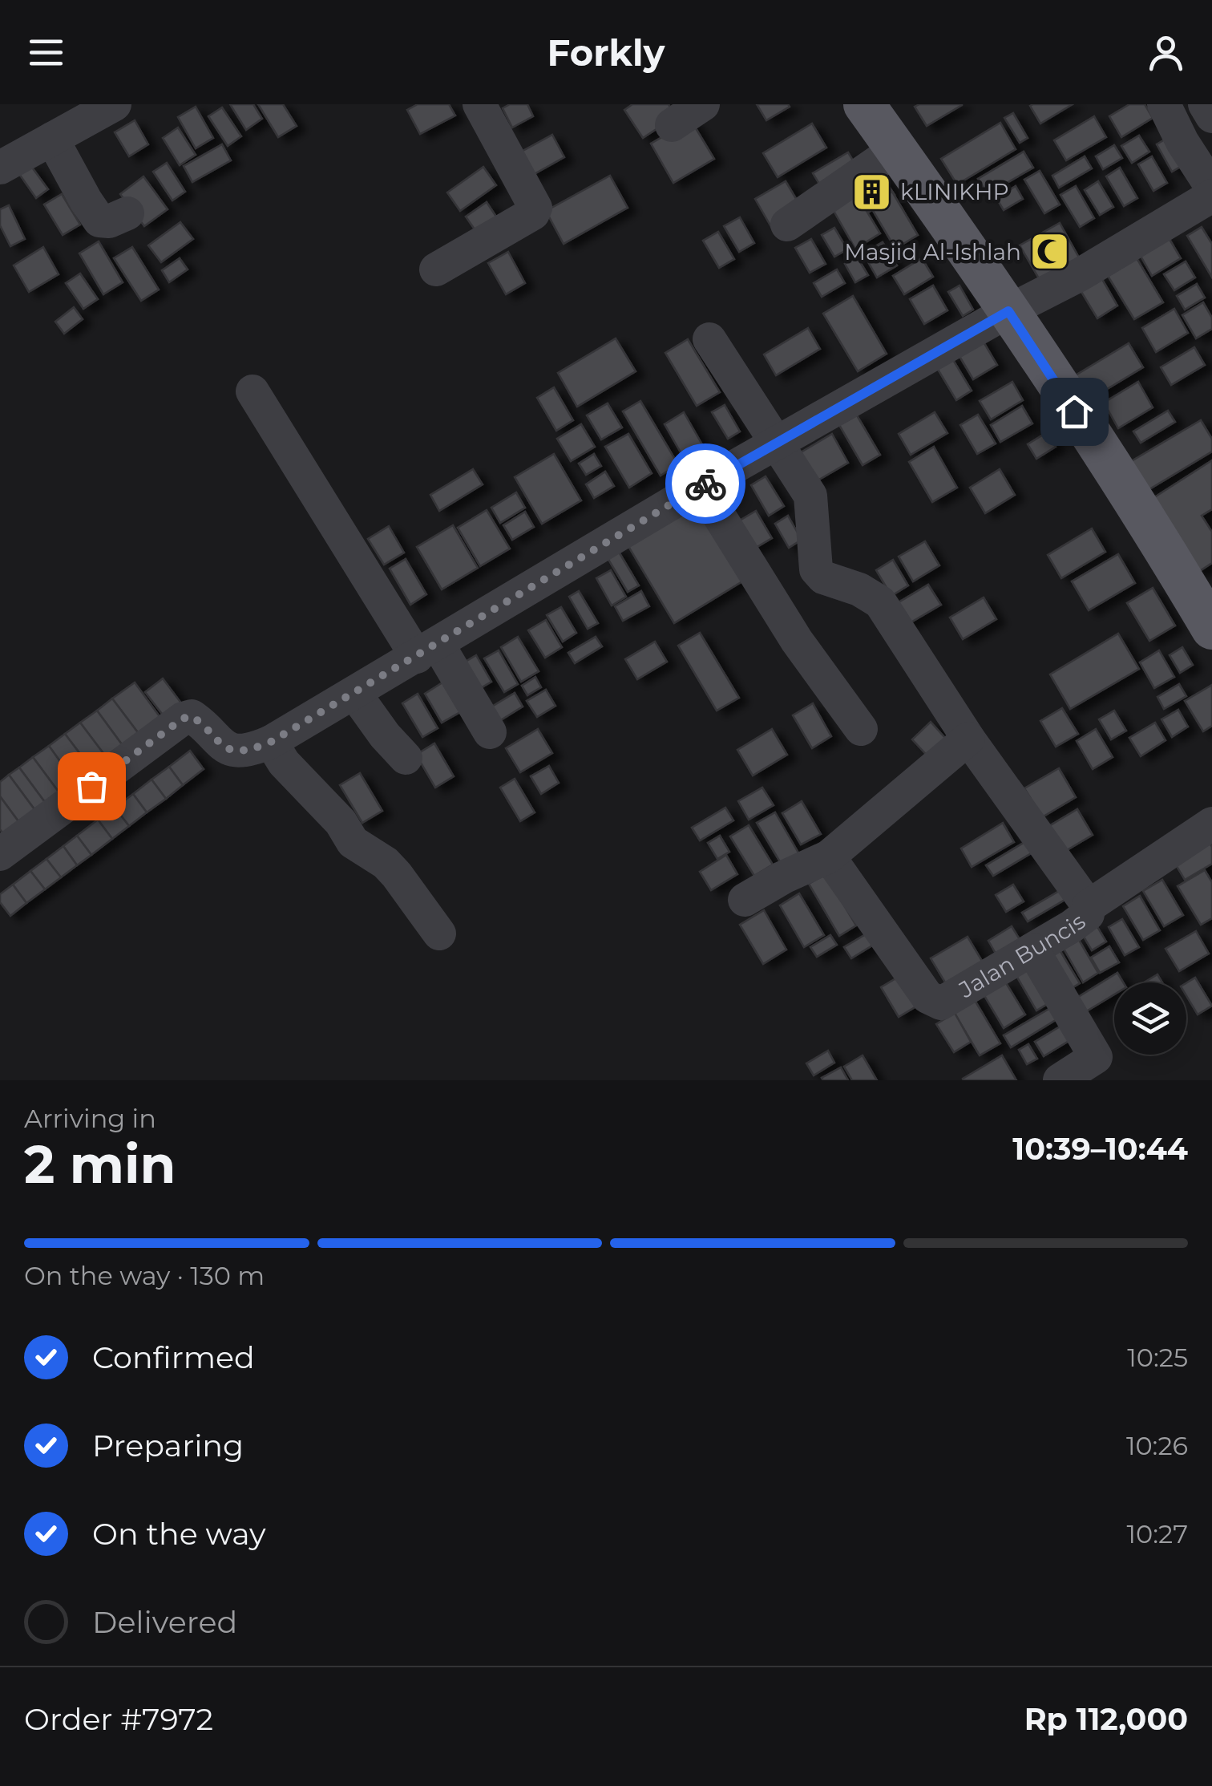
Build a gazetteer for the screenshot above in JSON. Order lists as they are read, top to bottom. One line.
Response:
{"streets":{"street":["Jalan Buncis"]},"places":{"building":["kLINIKHP"],"mosque":["Masjid Al-Ishlah"]},"page":{"header":"Forkly","heading":["2 min","Arriving in","10:39–10:44"],"panel":["Order #7972","Rp 112,000"],"bar":"On the way · 130 m","list":[["Confirmed","10:25"],["Preparing","10:26"],["On the way","10:27"],"Delivered"]}}
